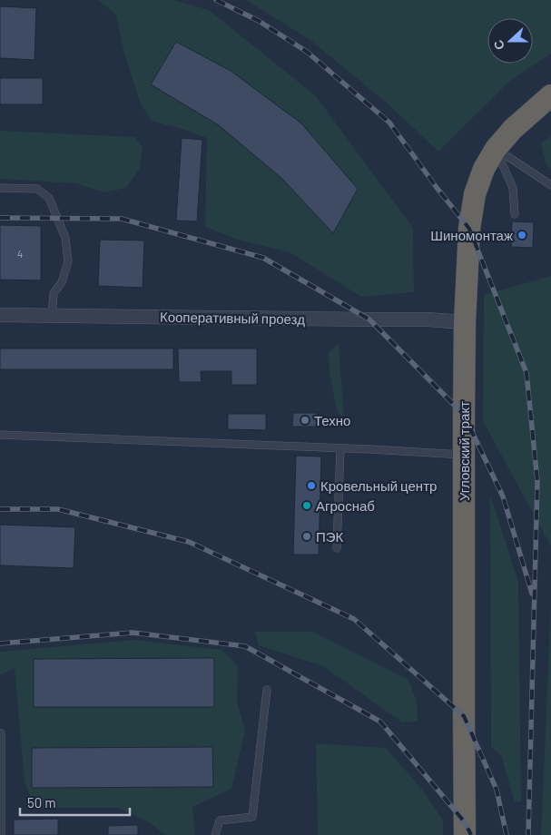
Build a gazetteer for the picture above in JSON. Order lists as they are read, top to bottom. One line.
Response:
{"streets":{"highway":["Угловский тракт"],"street":["Кооперативный проезд"]},"crossings":[["Кооперативный проезд","Угловский тракт"]],"places":["Шиномонтаж","Техно","Кровельный центр","Агроснаб","ПЭК"],"house_numbers":["4"],"scale_bar":"50 m","north":"left"}
